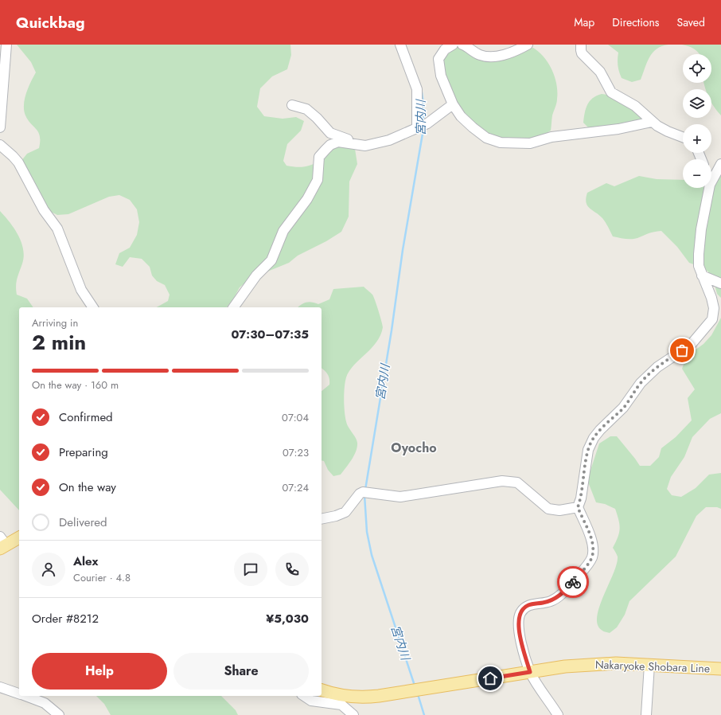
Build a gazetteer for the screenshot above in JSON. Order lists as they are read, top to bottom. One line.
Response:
{"streets":{"main road":["Nakaryoke Shobara Line"]},"districts":["Oyocho"],"water":["宮内川"],"page":{"header":"Quickbag","nav":["Map","Directions","Saved"],"map_buttons":["+","−"],"heading":["2 min","Arriving in","07:30–07:35"],"panel":["Alex","Courier · 4.8","Order #8212","¥5,030"],"bar":"On the way · 160 m","list":[["Confirmed","07:04"],["Preparing","07:23"],["On the way","07:24"],"Delivered"],"buttons":["Help","Share"]}}
